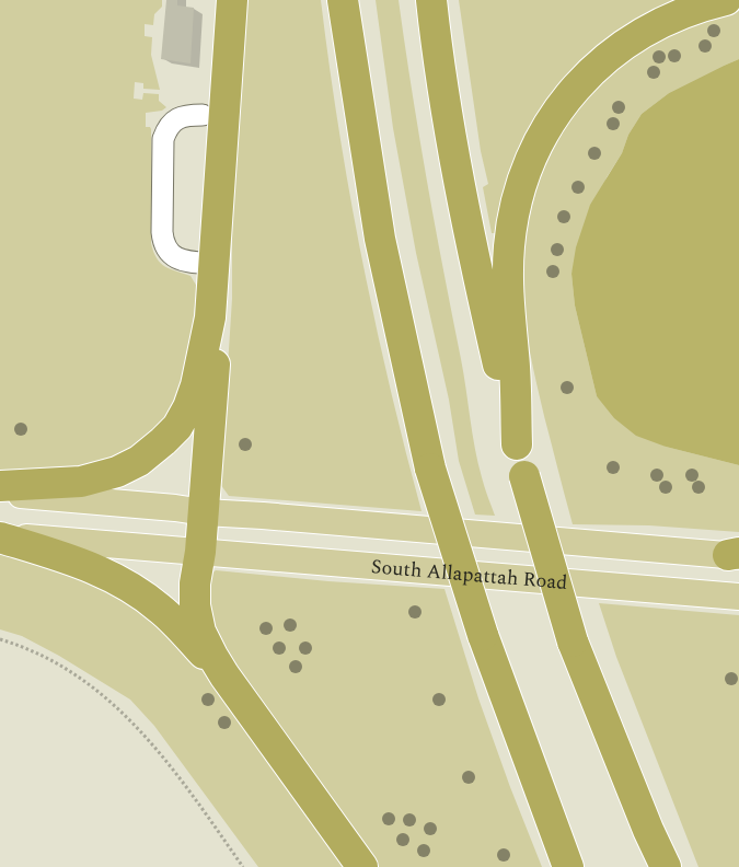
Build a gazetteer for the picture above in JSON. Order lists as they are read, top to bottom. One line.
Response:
{"streets":{"main road":["South Allapattah Road"]}}
